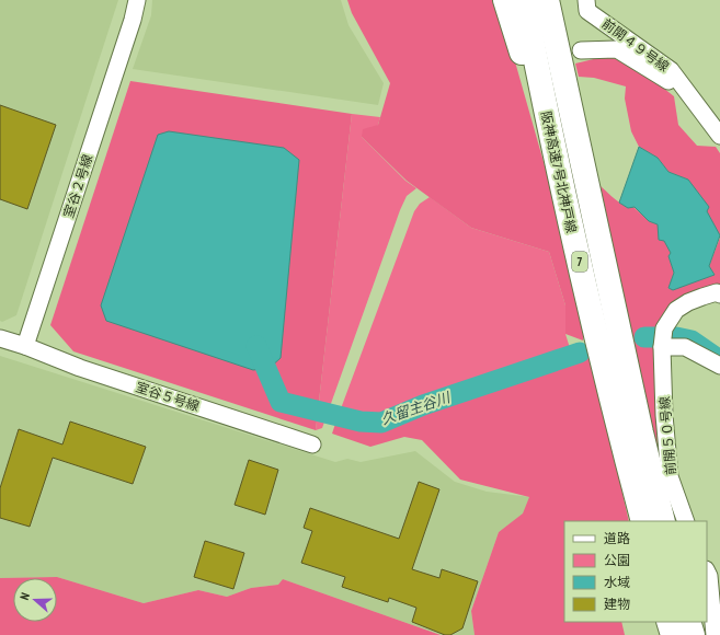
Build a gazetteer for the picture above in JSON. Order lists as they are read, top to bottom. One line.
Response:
{"streets":{"highway":["阪神高速7号北神戸線","7"],"street":["前開４９号線","室谷２号線","室谷５号線","前開５０号線"]},"crossings":[["室谷２号線","室谷５号線"]],"water":["久留主谷川"],"legend":["道路","公園","水域","建物"],"north":"left"}
